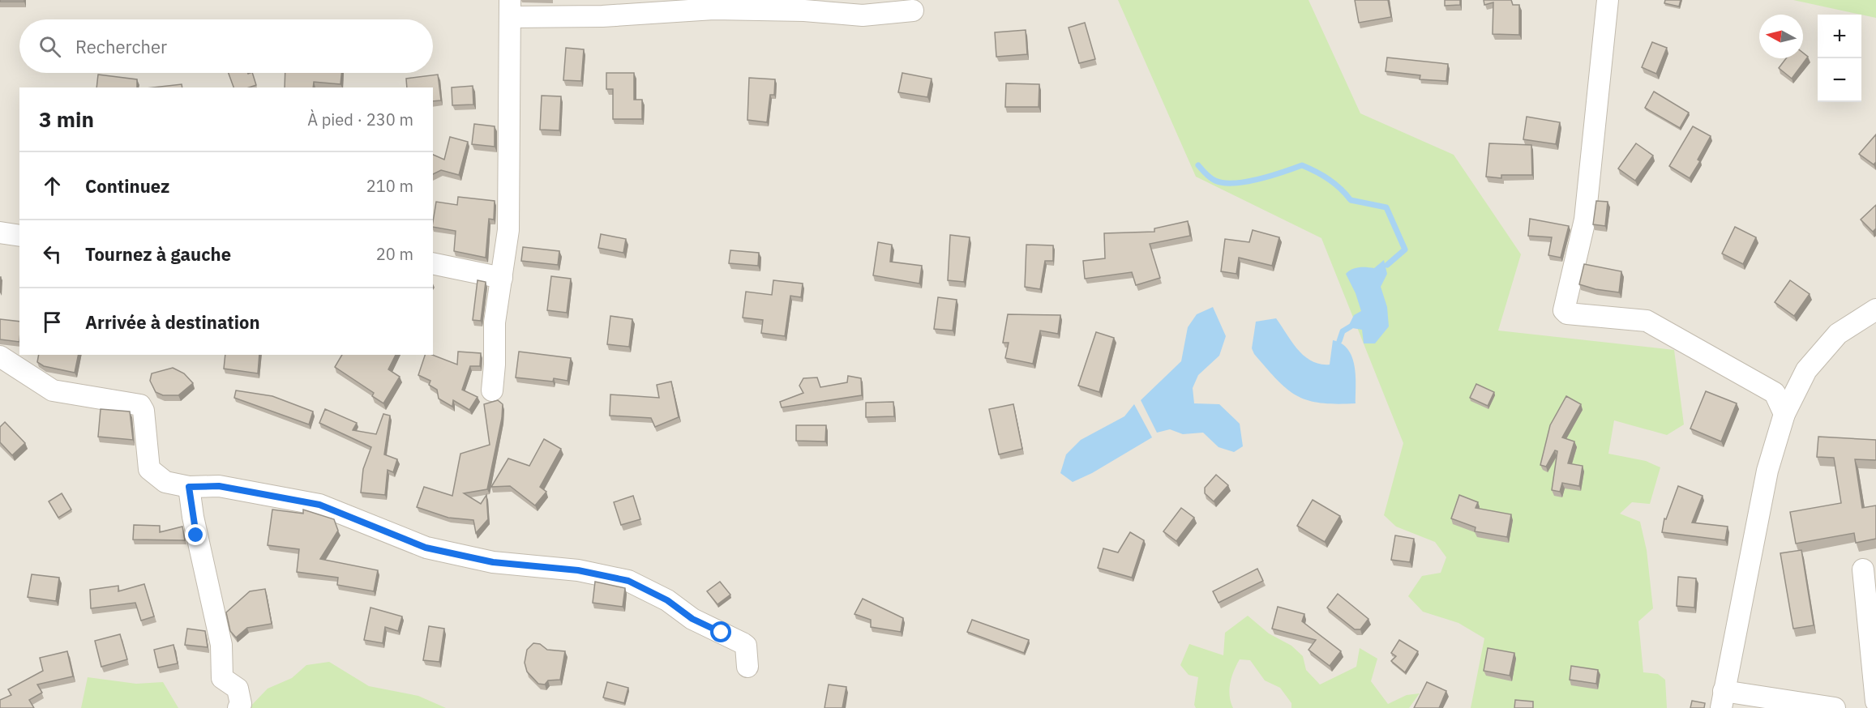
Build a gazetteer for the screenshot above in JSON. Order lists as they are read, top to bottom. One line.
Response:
{"north":"left","page":{"map_buttons":["+","−"],"search":"Rechercher","heading":["3 min","À pied · 230 m"],"list":[["Continuez","210 m"],["Tournez à gauche","20 m"],"Arrivée à destination"]}}
